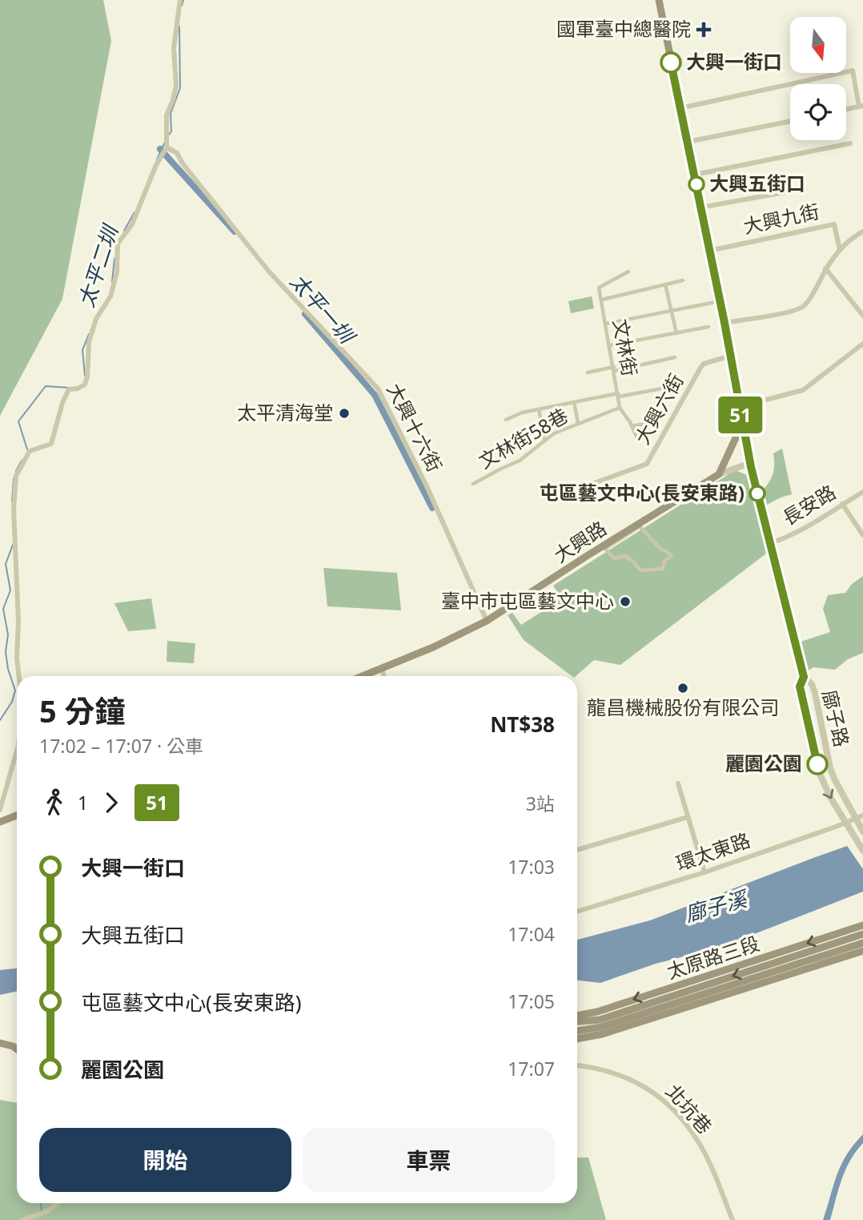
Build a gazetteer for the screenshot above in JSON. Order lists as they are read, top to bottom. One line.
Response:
{"streets":{"main road":["大興路","太原路三段"],"street":["大興九街","文林街","大興六街","大興十六街","文林街58巷","長安路","廍子路","環太東路","北坑巷"]},"crossings":[["文林街","文林街58巷"],["大興十六街","大興路"],["廍子路","環太東路"]],"water":["太平二圳","太平一圳","廍子溪"],"places":{"health":["國軍臺中總醫院"],"other":["大興一街口","大興五街口","太平清海堂","屯區藝文中心(長安東路)","臺中市屯區藝文中心","龍昌機械股份有限公司","麗園公園"]},"lines":["bus line 51"],"north":"bottom","page":{"on_map":"51","heading":["5 分鐘","17:02 – 17:07 · 公車","NT$38"],"legs":["1","51","3站"],"list":[{"name":"大興一街口","value":"17:03"},{"name":"大興五街口","value":"17:04"},{"name":"屯區藝文中心(長安東路)","value":"17:05"},{"name":"麗園公園","value":"17:07"}],"buttons":["開始","車票"]}}
